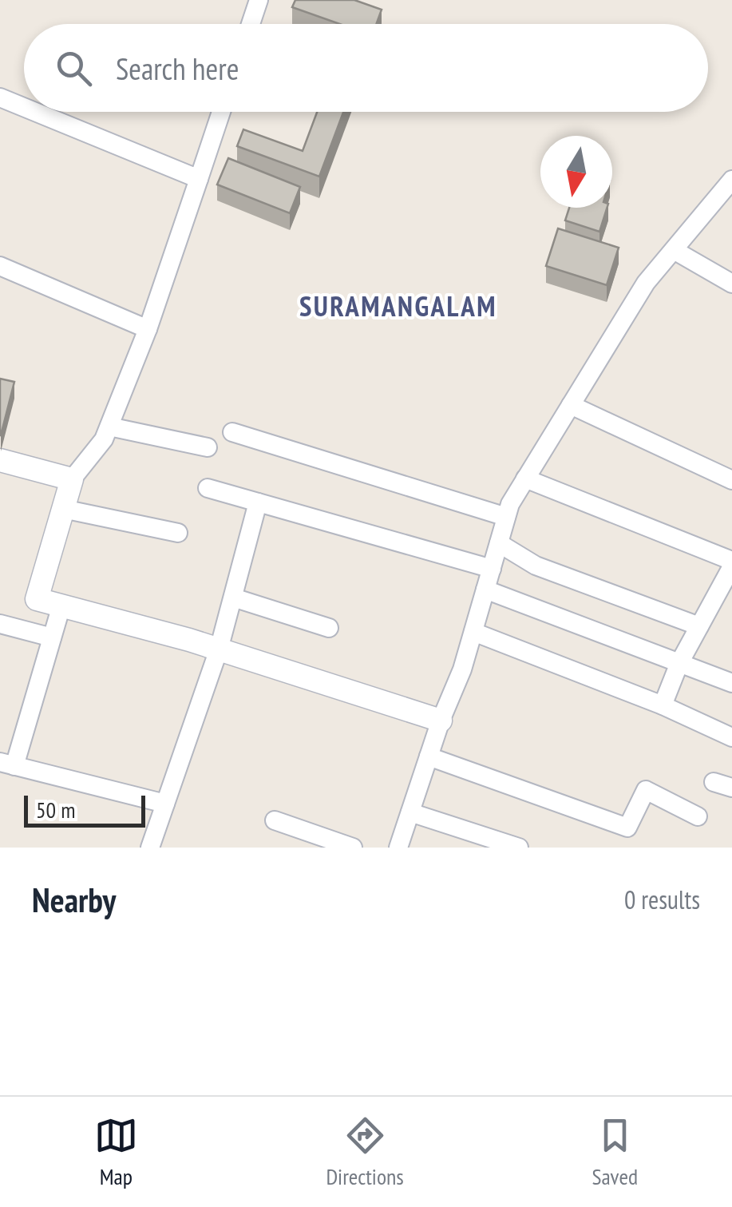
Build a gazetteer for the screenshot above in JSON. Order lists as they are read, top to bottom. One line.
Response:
{"districts":["SURAMANGALAM"],"scale_bar":"50 m","north":"bottom","page":{"search":"Search here","scale":"50 m","heading":["Nearby","0 results"],"nav":["Map","Directions","Saved"]}}
